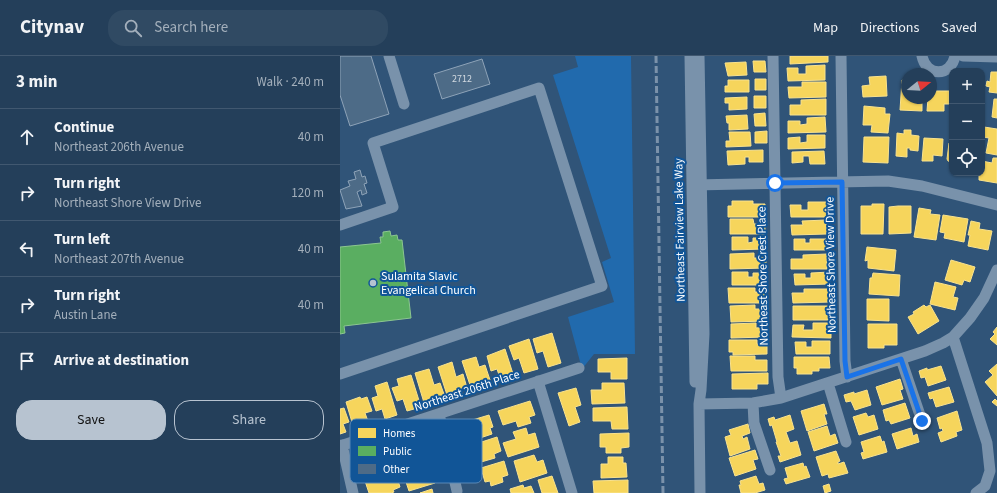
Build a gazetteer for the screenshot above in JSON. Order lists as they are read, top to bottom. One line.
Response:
{"streets":{"street":["Northeast Fairview Lake Way","Northeast Shore View Drive","Northeast Shore Crest Place","Northeast 206th Place"]},"places":["Sulamita Slavic Evangelical Church"],"house_numbers":["2712"],"legend":["Homes","Public","Other"],"north":"right","page":{"header":"Citynav","search":"Search here","nav":["Map","Directions","Saved"],"heading":["3 min","Walk · 240 m"],"map_buttons":["+","−"],"list":[["Continue","Northeast 206th Avenue","40 m"],["Turn right","Northeast Shore View Drive","120 m"],["Turn left","Northeast 207th Avenue","40 m"],["Turn right","Austin Lane","40 m"],"Arrive at destination"],"buttons":["Save","Share"]}}
